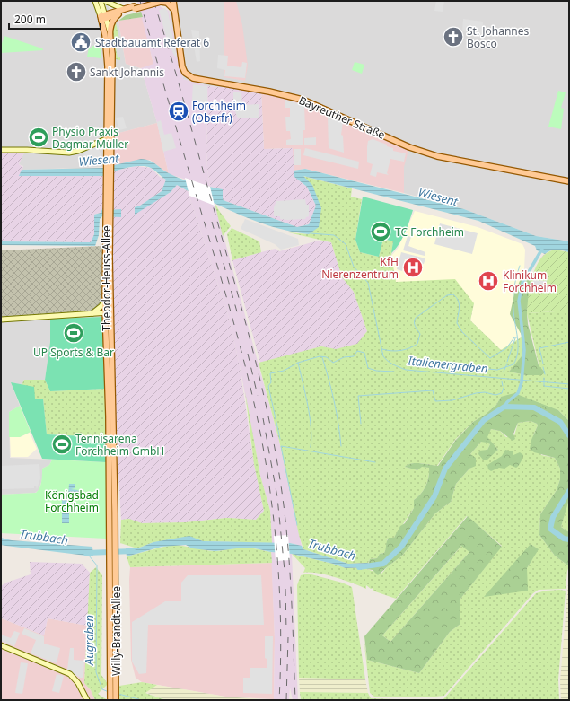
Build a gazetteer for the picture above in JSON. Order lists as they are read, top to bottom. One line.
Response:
{"streets":{"main road":["Bayreuther Straße","Theodor-Heuss-Allee","Willy-Brandt-Allee"]},"crossings":[["Theodor-Heuss-Allee","Willy-Brandt-Allee"]],"water":["Wiesent","Italienergraben","Trubbach","Augraben"],"parks":["Königsbad Forchheim"],"places":{"church":["St. Johannes Bosco","Sankt Johannis"],"public building":["Stadtbauamt Referat 6"],"station":["Forchheim (Oberfr)"],"sports":["Physio Praxis Dagmar Müller","TC Forchheim","UP Sports & Bar","Tennisarena Forchheim GmbH"],"hospital":["KfH Nierenzentrum","Klinikum Forchheim"]},"scale_bar":"200 m"}
